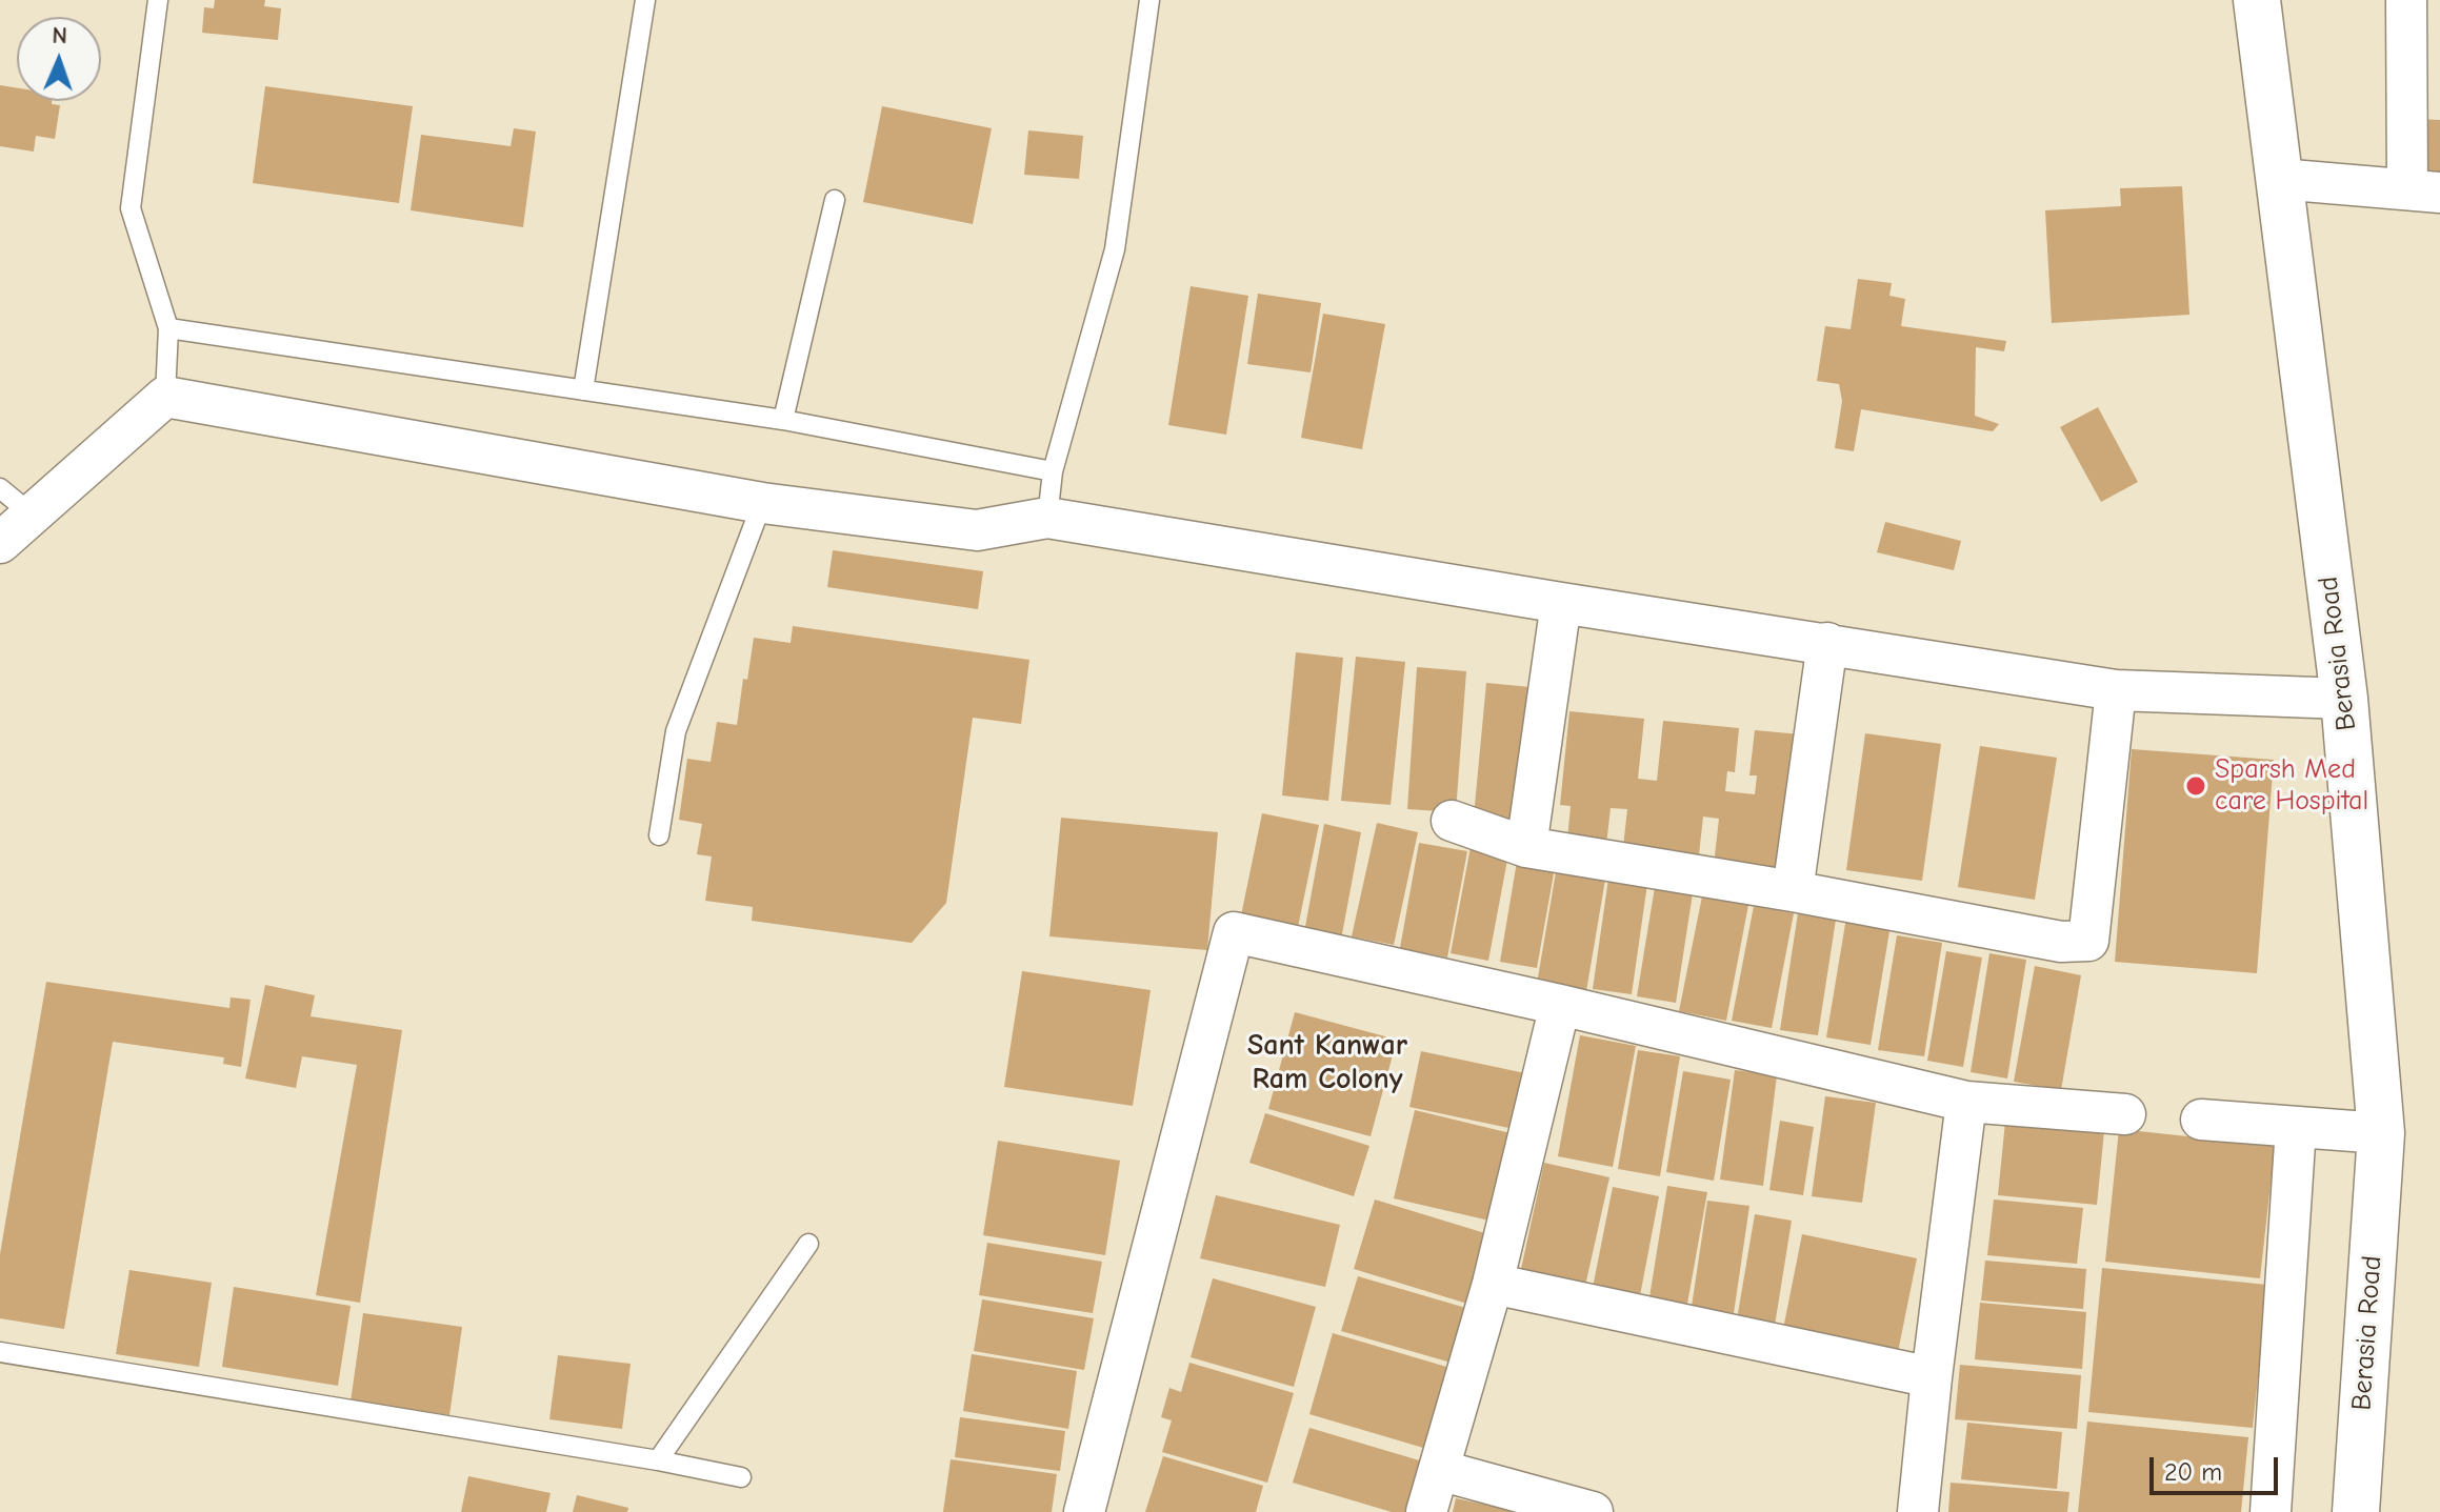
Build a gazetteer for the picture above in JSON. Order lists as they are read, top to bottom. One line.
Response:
{"streets":{"main road":["Berasia Road"]},"districts":["Sant Kanwar Ram Colony"],"places":["Sparsh Med care Hospital"],"scale_bar":"20 m","north":"top"}
